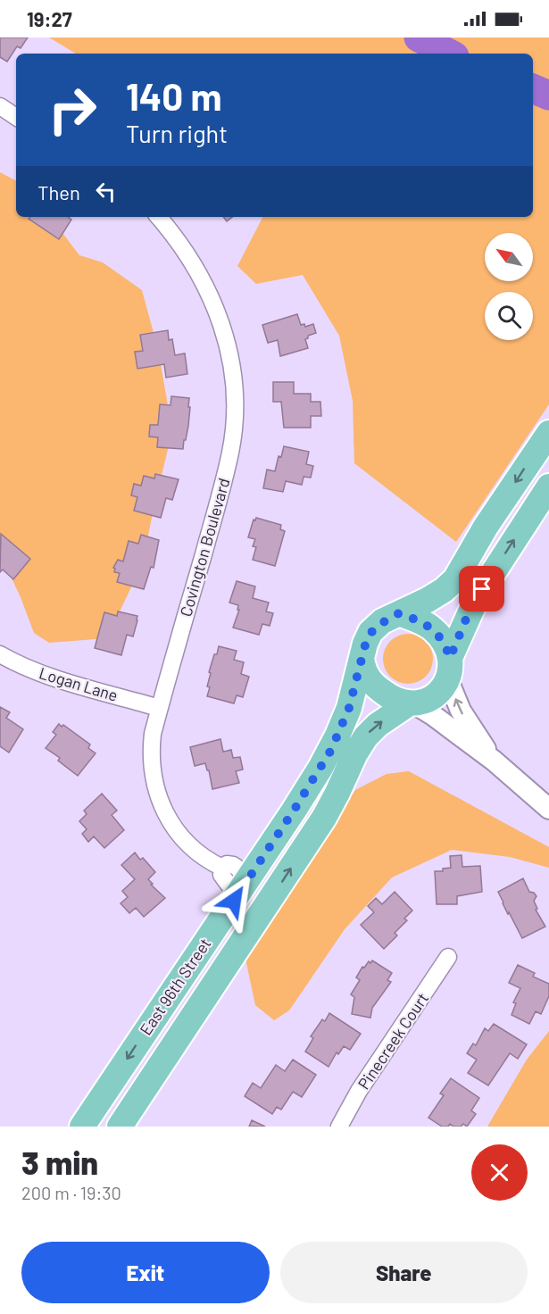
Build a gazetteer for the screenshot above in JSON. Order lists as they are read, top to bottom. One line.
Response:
{"streets":{"main road":["East 96th Street"],"street":["Covington Boulevard","Logan Lane","Pinecreek Court"]},"crossings":[["Covington Boulevard","Logan Lane"],["Covington Boulevard","East 96th Street"]],"north":"top left","page":{"status":"19:27","turn":["140 m","Turn right"],"then":"Then","heading":["3 min","200 m · 19:30"],"buttons":["Exit","Share"]}}
